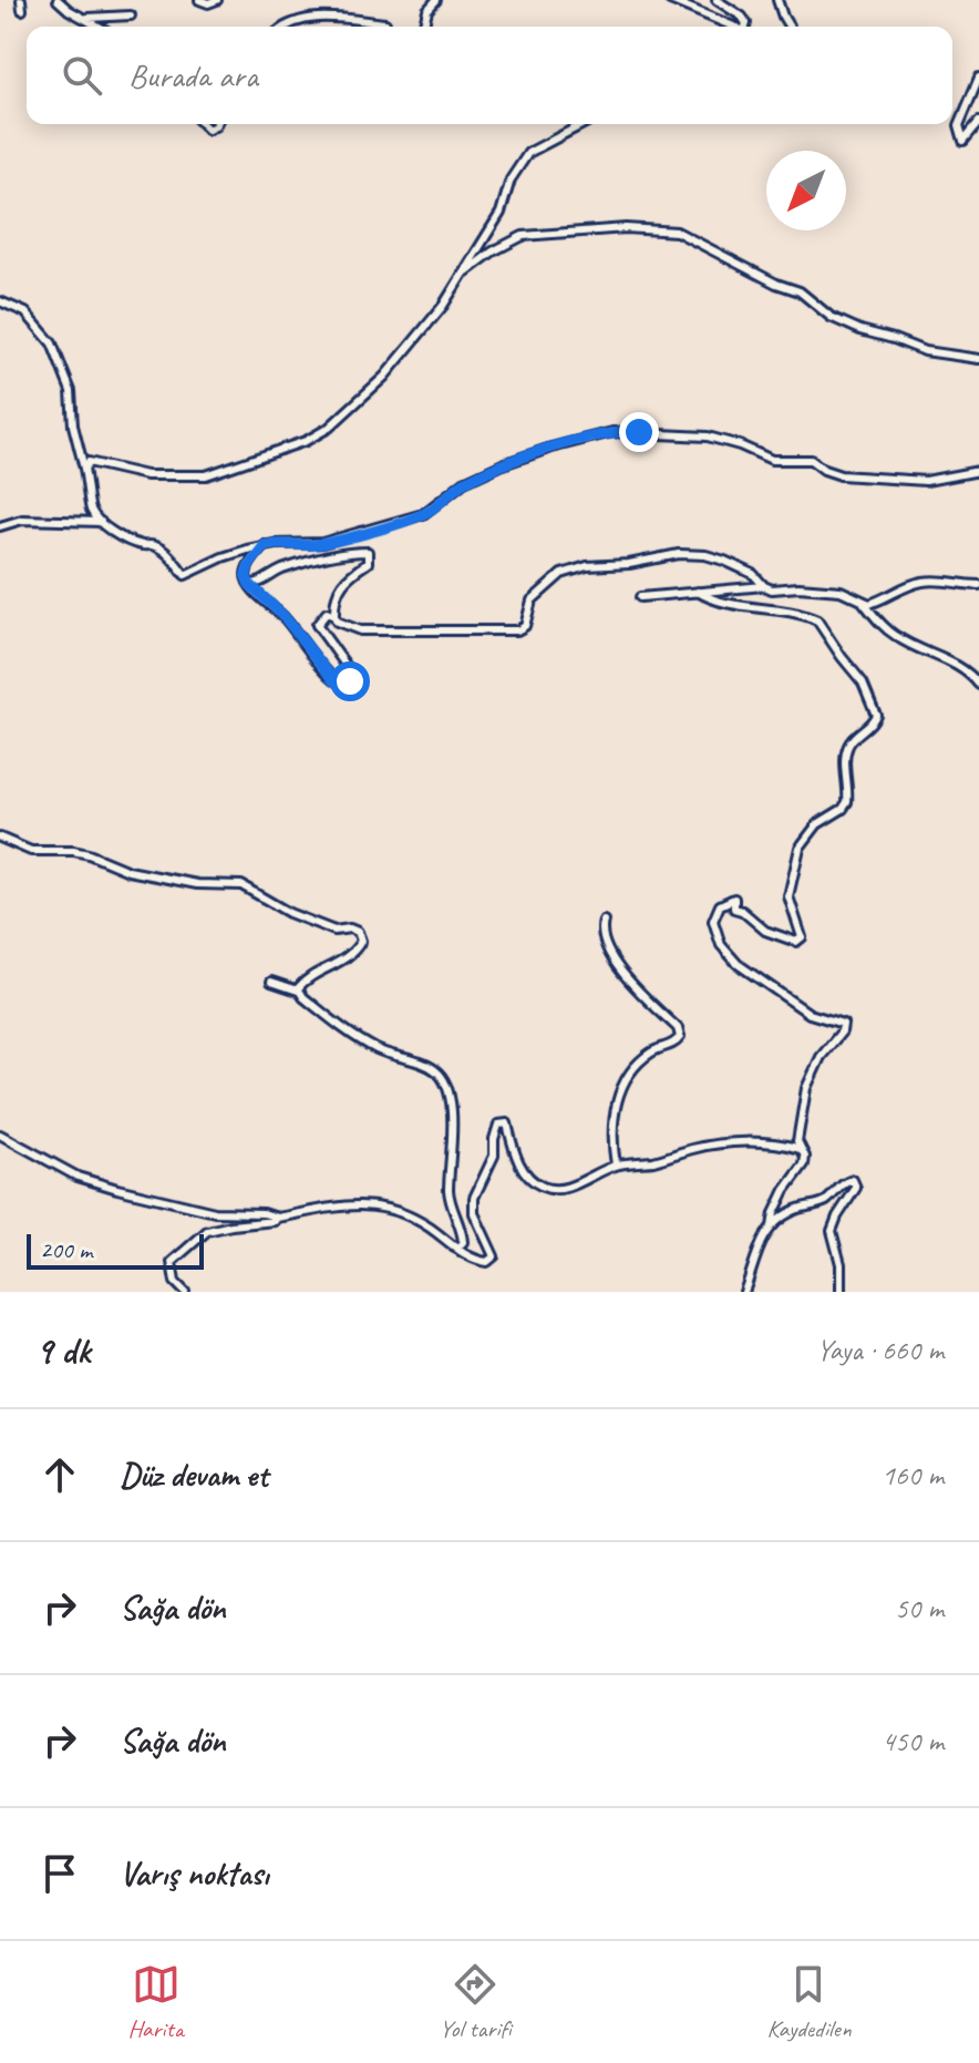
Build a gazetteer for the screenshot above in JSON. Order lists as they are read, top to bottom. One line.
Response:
{"scale_bar":"200 m","north":"bottom left","page":{"search":"Burada ara","scale":"200 m","heading":["9 dk","Yaya · 660 m"],"list":[["Düz devam et","160 m"],["Sağa dön","50 m"],["Sağa dön","450 m"],"Varış noktası"],"nav":["Harita","Yol tarifi","Kaydedilen"]}}
